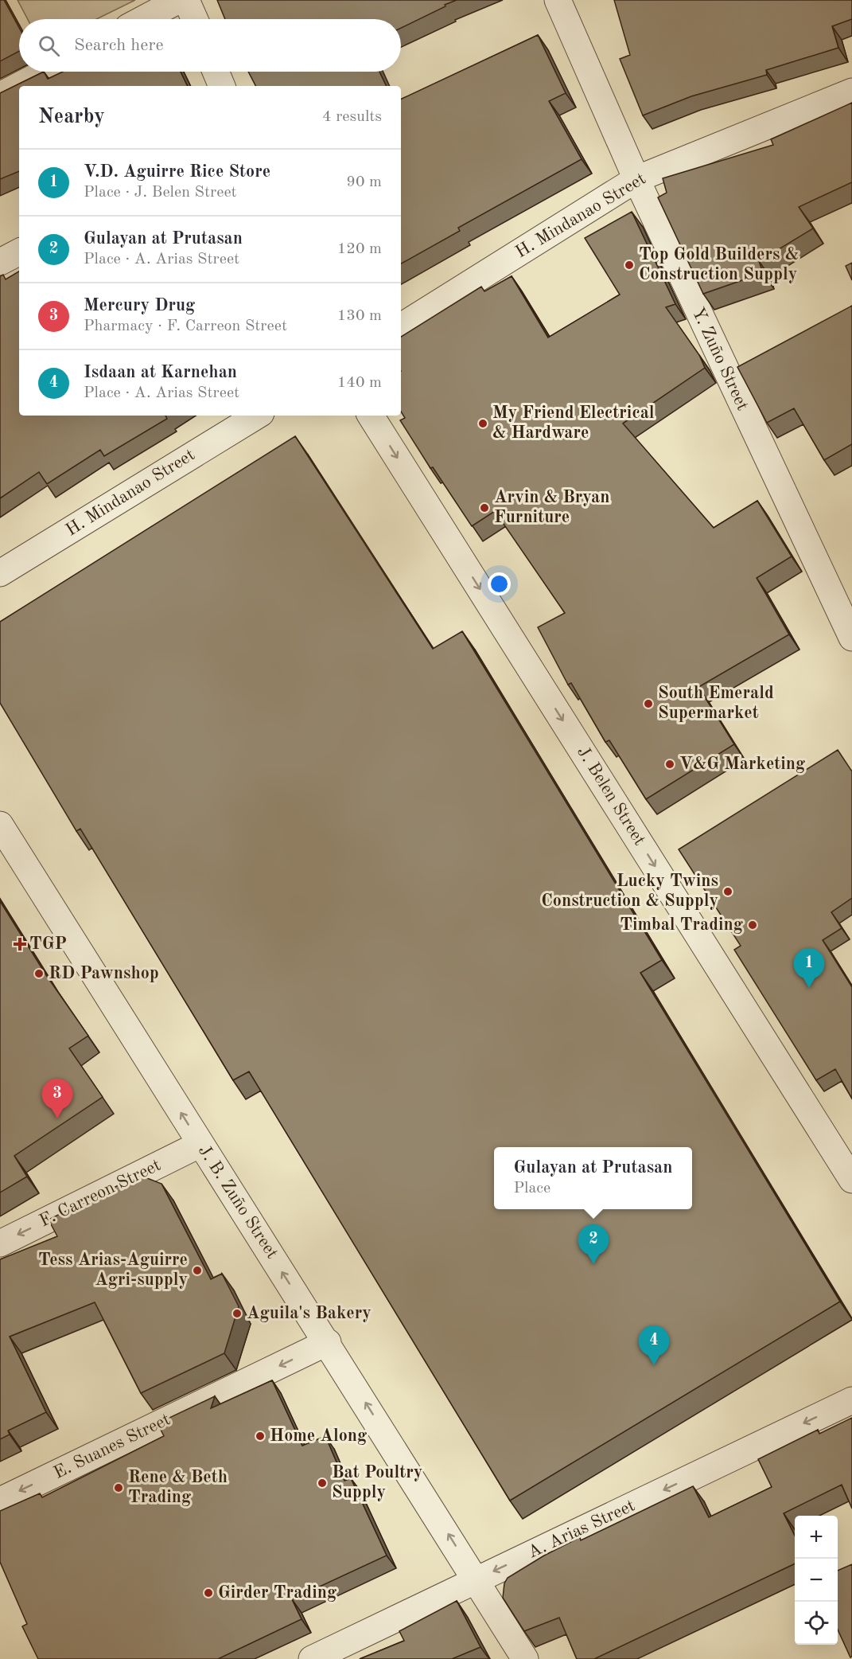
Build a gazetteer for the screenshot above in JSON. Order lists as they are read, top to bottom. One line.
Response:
{"streets":{"street":["H. Mindanao Street","Y. Zuño Street","J. Belen Street","F. Carreon Street","J. B. Zuño Street","E. Suanes Street","A. Arias Street"]},"crossings":[["H. Mindanao Street","Y. Zuño Street"],["F. Carreon Street","J. B. Zuño Street"],["J. B. Zuño Street","E. Suanes Street"],["J. B. Zuño Street","A. Arias Street"]],"one_way":["J. Belen Street","F. Carreon Street","J. B. Zuño Street","E. Suanes Street","A. Arias Street"],"places":{"other":["Top Gold Builders & Construction Supply","My Friend Electrical & Hardware","Arvin & Bryan Furniture","South Emerald Supermarket","V&G Marketing","Lucky Twins Construction & Supply","Timbal Trading","RD Pawnshop","Tess Arias-Aguirre Agri-supply","Aguila's Bakery","Home Along","Bat Poultry Supply","Rene & Beth Trading","Girder Trading"],"health":["TGP"]},"page":{"search":"Search here","heading":["Nearby","4 results"],"list":[{"mark":"1","name":"V.D. Aguirre Rice Store","note":"Place · J. Belen Street","value":"90 m"},{"mark":"2","name":"Gulayan at Prutasan","note":"Place · A. Arias Street","value":"120 m"},{"mark":"3","name":"Mercury Drug","note":"Pharmacy · F. Carreon Street","value":"130 m"},{"mark":"4","name":"Isdaan at Karnehan","note":"Place · A. Arias Street","value":"140 m"}],"pins":["1","3","2","4"],"popup":["Gulayan at Prutasan","Place"],"map_buttons":["+","−"]}}
